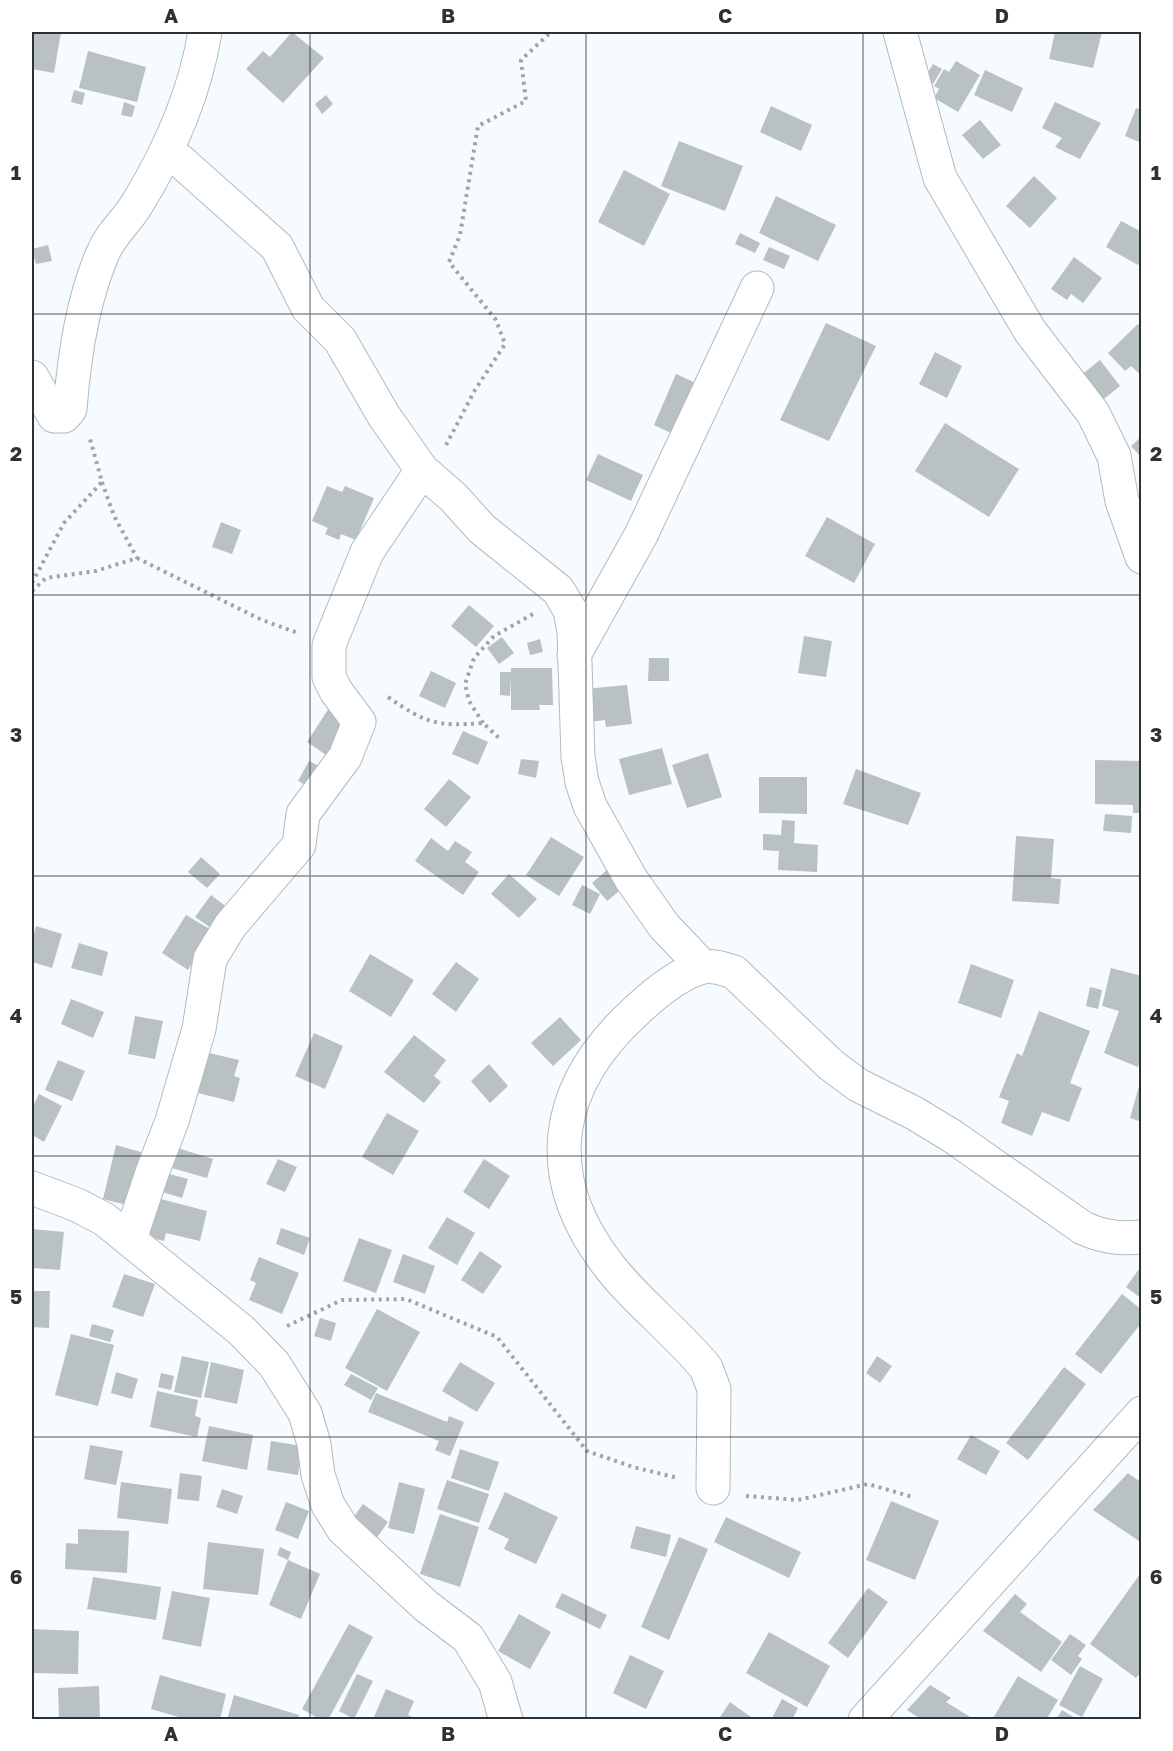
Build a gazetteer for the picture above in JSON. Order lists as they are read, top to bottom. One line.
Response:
{"grid":{"columns":["A","B","C","D"],"rows":["1","2","3","4","5","6"]}}
